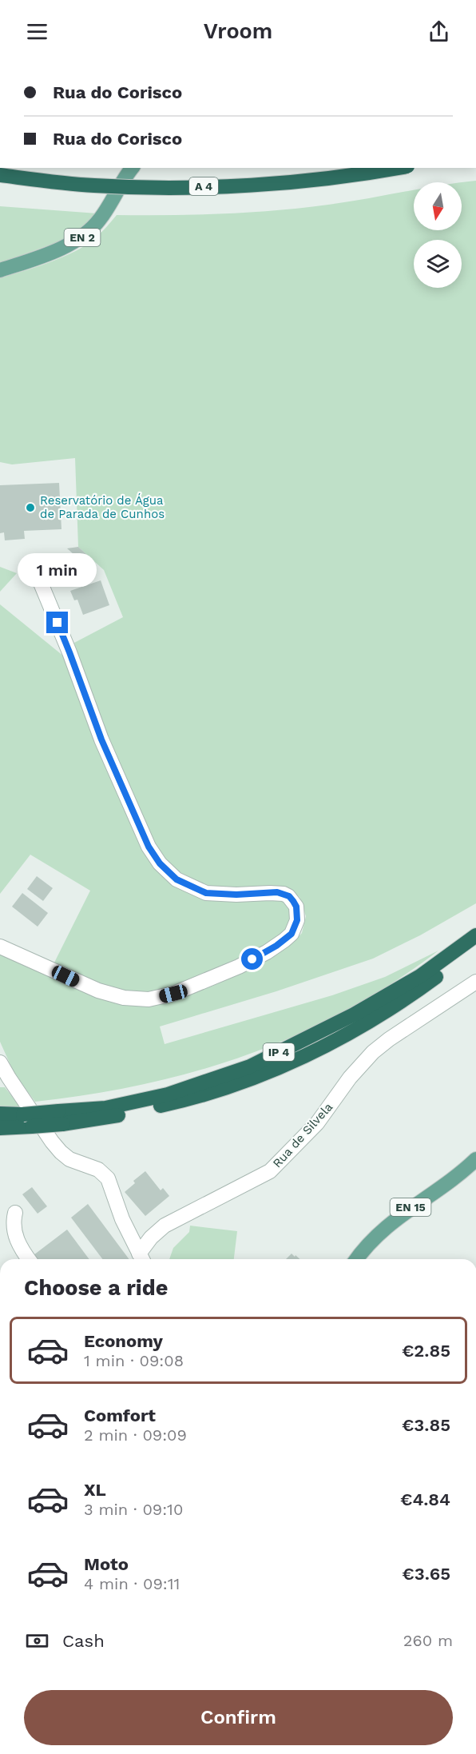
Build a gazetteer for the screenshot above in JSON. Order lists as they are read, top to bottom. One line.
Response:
{"streets":{"highway":["A 4","IP 4"],"main road":["EN 2","EN 15"],"street":["Rua de Silvela"]},"places":["Reservatório de Água de Parada de Cunhos"],"north":"bottom","page":{"header":"Vroom","banner":["Rua do Corisco","Rua do Corisco"],"bubble":"1 min","heading":"Choose a ride","list":[{"name":"Economy","note":"1 min · 09:08","value":"€2.85"},{"name":"Comfort","note":"2 min · 09:09","value":"€3.85"},{"name":"XL","note":"3 min · 09:10","value":"€4.84"},{"name":"Moto","note":"4 min · 09:11","value":"€3.65"}],"pay":["Cash","260 m"],"buttons":"Confirm"}}
